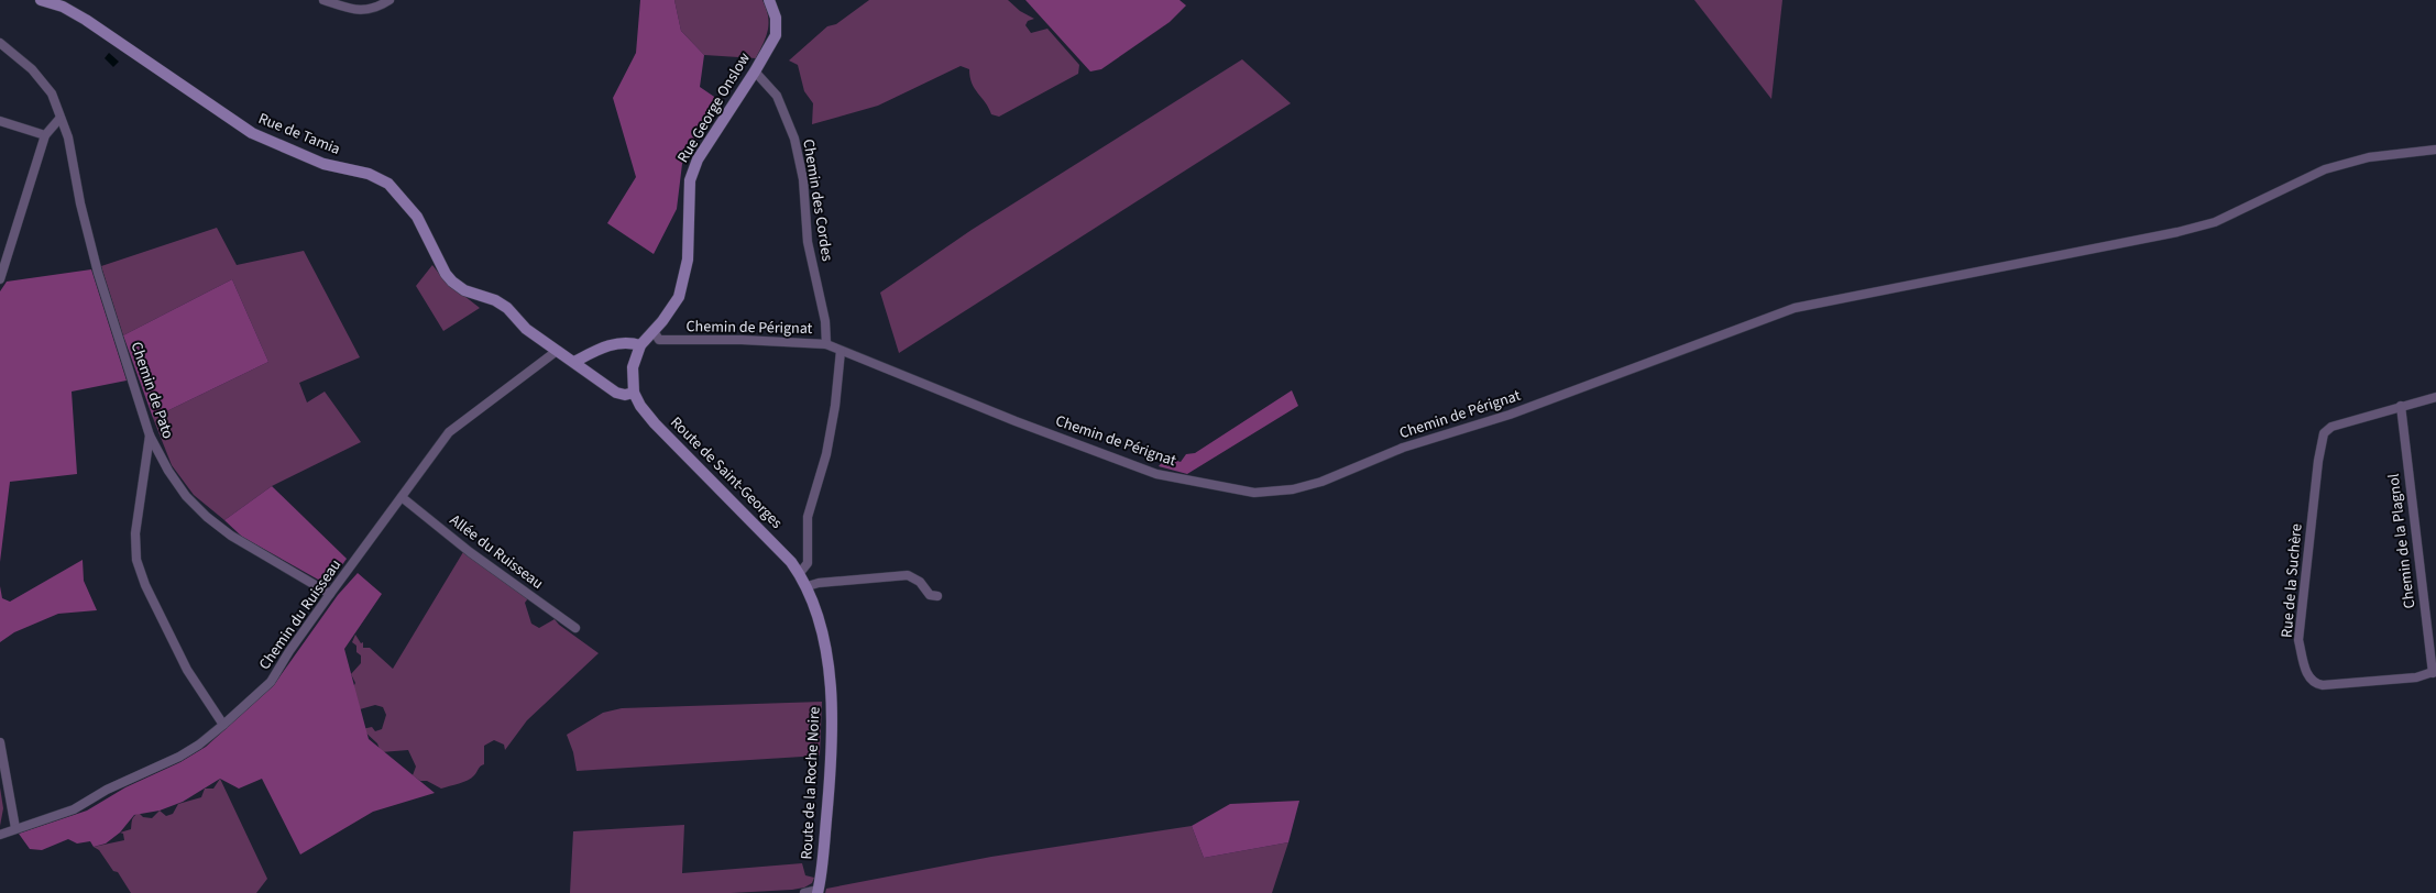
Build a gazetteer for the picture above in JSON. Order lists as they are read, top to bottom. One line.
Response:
{"streets":{"street":["Rue George Onslow","Rue de Tamia","Chemin des Cordes","Chemin de Pérignat","Chemin de Pato","Route de Saint-Georges","Chemin de la Plagnol","Allée du Ruisseau","Rue de la Suchère","Chemin du Ruisseau","Route de la Roche Noire"]},"crossings":[["Rue George Onslow","Chemin des Cordes"],["Rue George Onslow","Chemin de Pérignat"],["Rue de Tamia","Route de Saint-Georges"],["Rue de Tamia","Chemin du Ruisseau"],["Chemin des Cordes","Chemin de Pérignat"],["Chemin de Pato","Chemin du Ruisseau"],["Route de Saint-Georges","Route de la Roche Noire"],["Chemin de la Plagnol","Rue de la Suchère"],["Allée du Ruisseau","Chemin du Ruisseau"]]}
